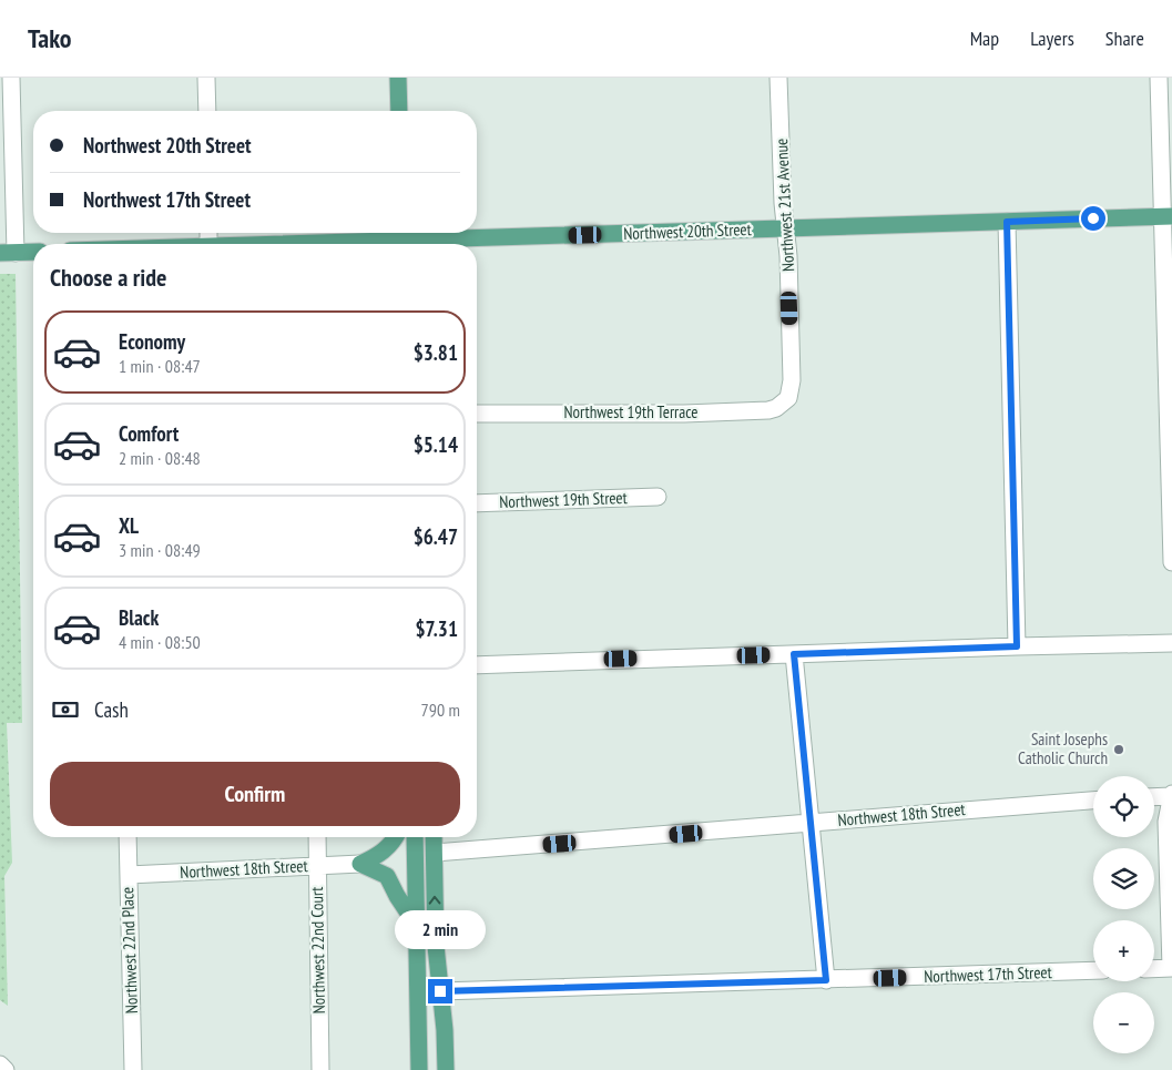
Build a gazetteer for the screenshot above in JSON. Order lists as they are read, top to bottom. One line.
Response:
{"streets":{"main road":["Northwest 20th Street"],"street":["Northwest 21st Avenue","Northwest 19th Terrace","Northwest 19th Street","Northwest 18th Street","Northwest 22nd Place","Northwest 22nd Court","Northwest 17th Street"]},"crossings":[["Northwest 21st Avenue","Northwest 20th Street"],["Northwest 21st Avenue","Northwest 19th Terrace"],["Northwest 18th Street","Northwest 22nd Place"],["Northwest 18th Street","Northwest 22nd Court"]],"places":["Saint Josephs Catholic Church"],"page":{"header":"Tako","nav":["Map","Layers","Share"],"banner":["Northwest 20th Street","Northwest 17th Street"],"heading":"Choose a ride","list":[{"name":"Economy","note":"1 min · 08:47","value":"$3.81"},{"name":"Comfort","note":"2 min · 08:48","value":"$5.14"},{"name":"XL","note":"3 min · 08:49","value":"$6.47"},{"name":"Black","note":"4 min · 08:50","value":"$7.31"}],"pay":["Cash","790 m"],"buttons":"Confirm","map_buttons":["+","−"],"bubble":"2 min"}}
